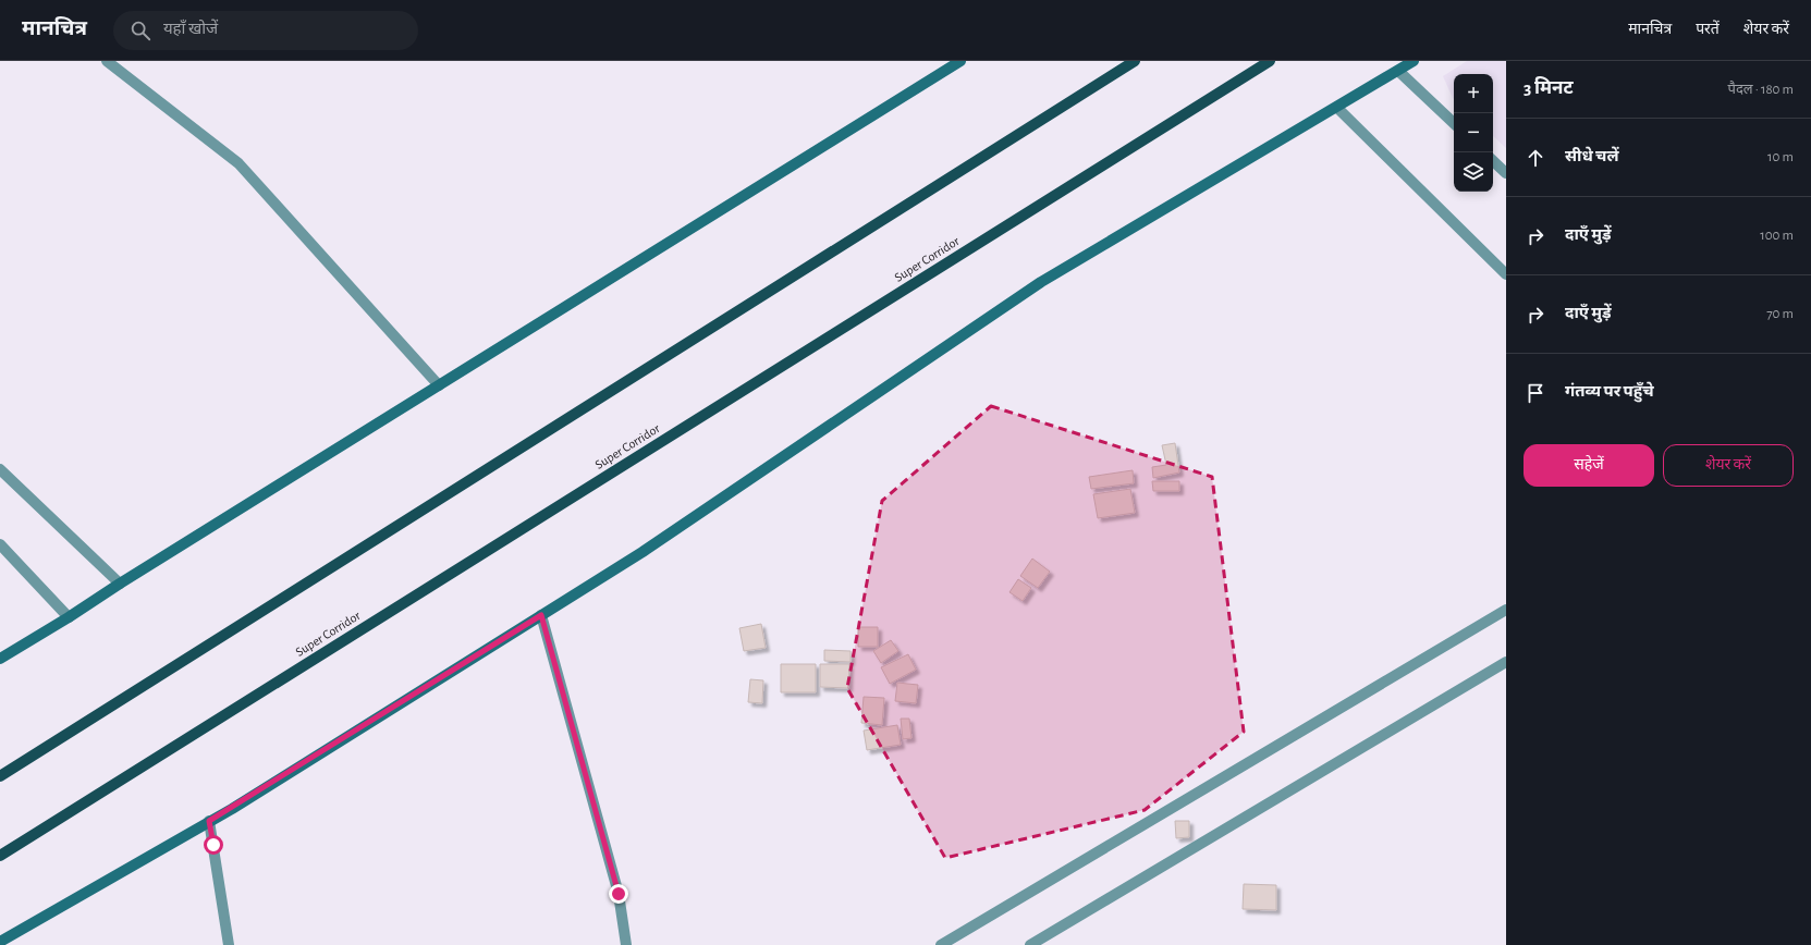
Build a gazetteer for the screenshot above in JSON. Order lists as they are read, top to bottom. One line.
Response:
{"streets":{"main road":["Super Corridor"]},"page":{"header":"मानचित्र","search":"यहाँ खोजें","nav":["मानचित्र","परतें","शेयर करें"],"heading":["3 मिनट","पैदल · 180 m"],"map_buttons":["+","−"],"list":[["सीधे चलें","10 m"],["दाएँ मुड़ें","100 m"],["दाएँ मुड़ें","70 m"],"गंतव्य पर पहुँचे"],"buttons":["सहेजें","शेयर करें"]}}
